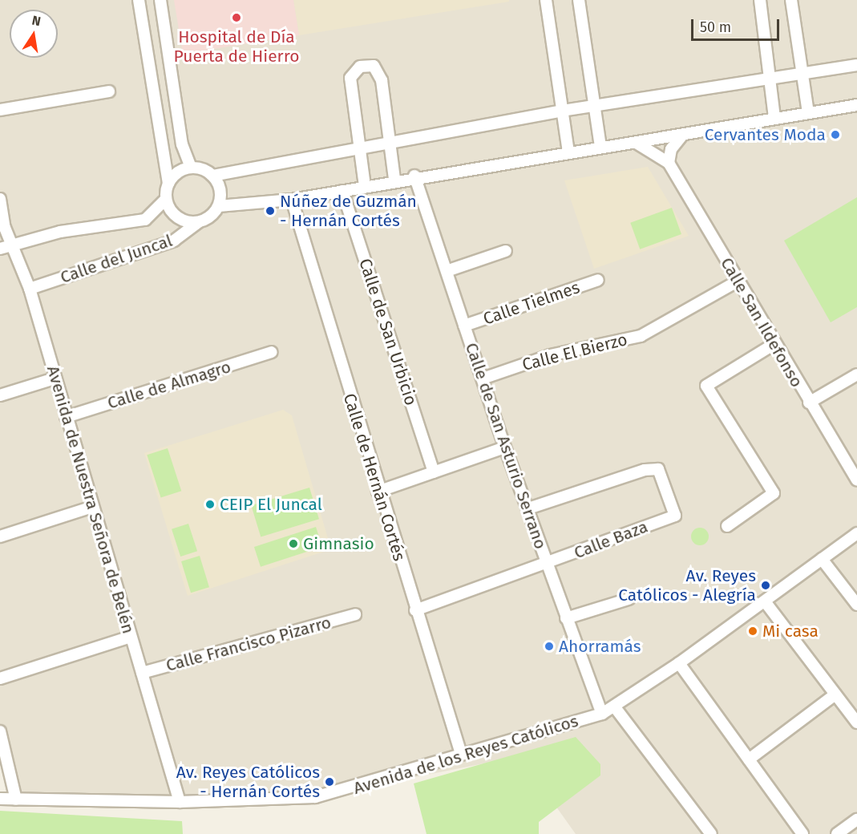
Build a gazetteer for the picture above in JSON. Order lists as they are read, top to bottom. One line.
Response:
{"streets":{"street":["Calle del Juncal","Calle Tielmes","Calle San Ildefonso","Calle de San Urbicio","Calle El Bierzo","Calle de Almagro","Calle de San Asturio Serrano","Calle de Hernán Cortés","Avenida de Nuestra Señora de Belén","Calle Baza","Calle Francisco Pizarro","Avenida de los Reyes Católicos"]},"crossings":[["Calle del Juncal","Avenida de Nuestra Señora de Belén"],["Calle Tielmes","Calle de San Asturio Serrano"],["Calle San Ildefonso","Calle El Bierzo"],["Calle El Bierzo","Calle de San Asturio Serrano"],["Calle de Almagro","Avenida de Nuestra Señora de Belén"],["Calle de San Asturio Serrano","Calle Baza"],["Calle de San Asturio Serrano","Avenida de los Reyes Católicos"],["Calle de Hernán Cortés","Calle Baza"],["Calle de Hernán Cortés","Avenida de los Reyes Católicos"],["Avenida de Nuestra Señora de Belén","Calle Francisco Pizarro"],["Avenida de Nuestra Señora de Belén","Avenida de los Reyes Católicos"]],"places":["Hospital de Día Puerta de Hierro","Cervantes Moda","Núñez de Guzmán - Hernán Cortés","CEIP El Juncal","Gimnasio","Av. Reyes Católicos - Alegría","Mi casa","Ahorramás","Av. Reyes Católicos - Hernán Cortés"],"scale_bar":"50 m","north":"top"}
